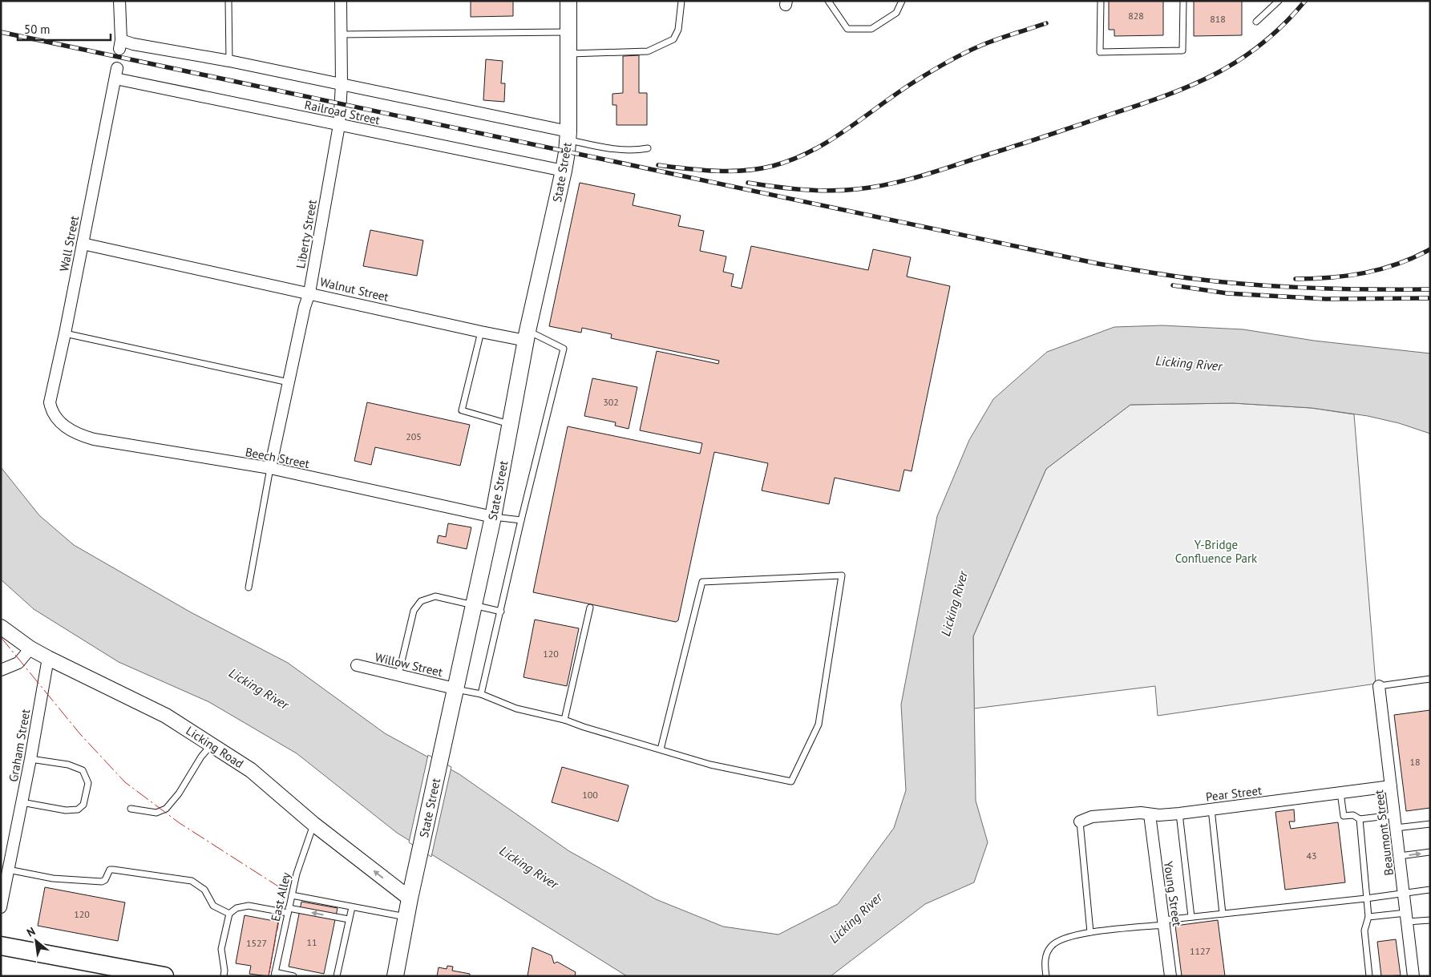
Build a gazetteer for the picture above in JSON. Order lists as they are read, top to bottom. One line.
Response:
{"streets":{"main road":["State Street"],"street":["Railroad Street","Liberty Street","Wall Street","Walnut Street","Beech Street","Willow Street","Graham Street","Licking Road","Pear Street","Beaumont Street","Young Street"],"lane":["East Alley"]},"crossings":[["Railroad Street","State Street"],["Railroad Street","Liberty Street"],["Railroad Street","Wall Street"],["State Street","Walnut Street"],["State Street","Beech Street"],["State Street","Willow Street"],["State Street","Licking Road"],["Liberty Street","Walnut Street"],["Liberty Street","Beech Street"],["Wall Street","Walnut Street"],["Wall Street","Beech Street"],["Graham Street","Licking Road"],["Licking Road","East Alley"],["Pear Street","Beaumont Street"],["Pear Street","Young Street"]],"water":["Licking River"],"parks":["Y-Bridge Confluence Park"],"house_numbers":["828","818","302","205","120","18","100","43","120","11","1527","1127"],"scale_bar":"50 m","north":"top left"}
